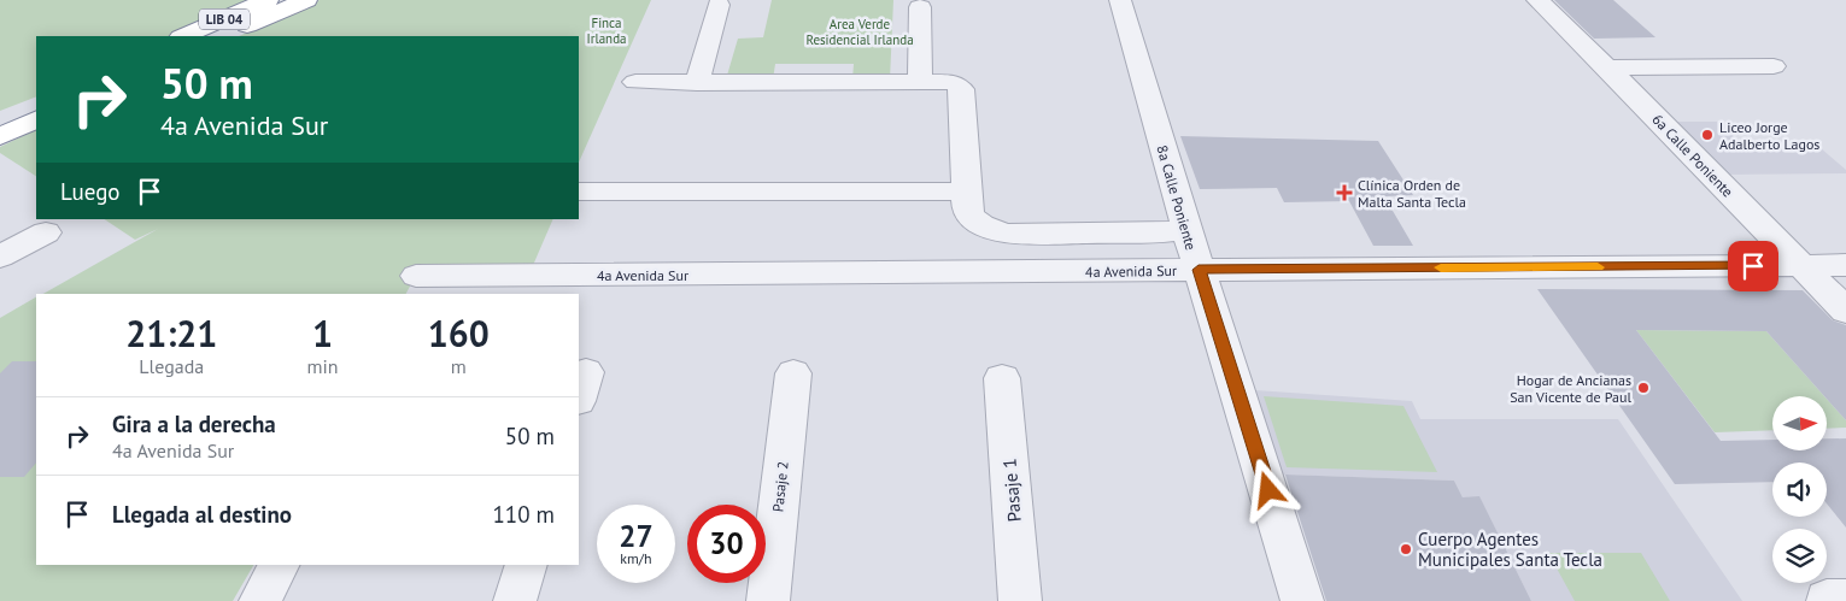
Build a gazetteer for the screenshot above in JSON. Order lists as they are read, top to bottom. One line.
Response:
{"streets":{"highway":["LIB 04"],"street":["6a Calle Poniente","8a Calle Poniente","4a Avenida Sur","Pasaje 2","Pasaje 1"]},"crossings":[["6a Calle Poniente","4a Avenida Sur"],["8a Calle Poniente","4a Avenida Sur"]],"parks":["Finca Irlanda","Area Verde Residencial Irlanda"],"places":{"other":["Liceo Jorge Adalberto Lagos","Hogar de Ancianas San Vicente de Paul","Cuerpo Agentes Municipales Santa Tecla"],"health":["Clínica Orden de Malta Santa Tecla"]},"north":"right","page":{"turn":["50 m","4a Avenida Sur"],"then":"Luego","eta":["21:21","Llegada","1","min","160","m"],"list":[{"name":"Gira a la derecha","note":"4a Avenida Sur","value":"50 m"},{"name":"Llegada al destino","value":"110 m"}],"speed":"27 km/h","limit":"30"}}
